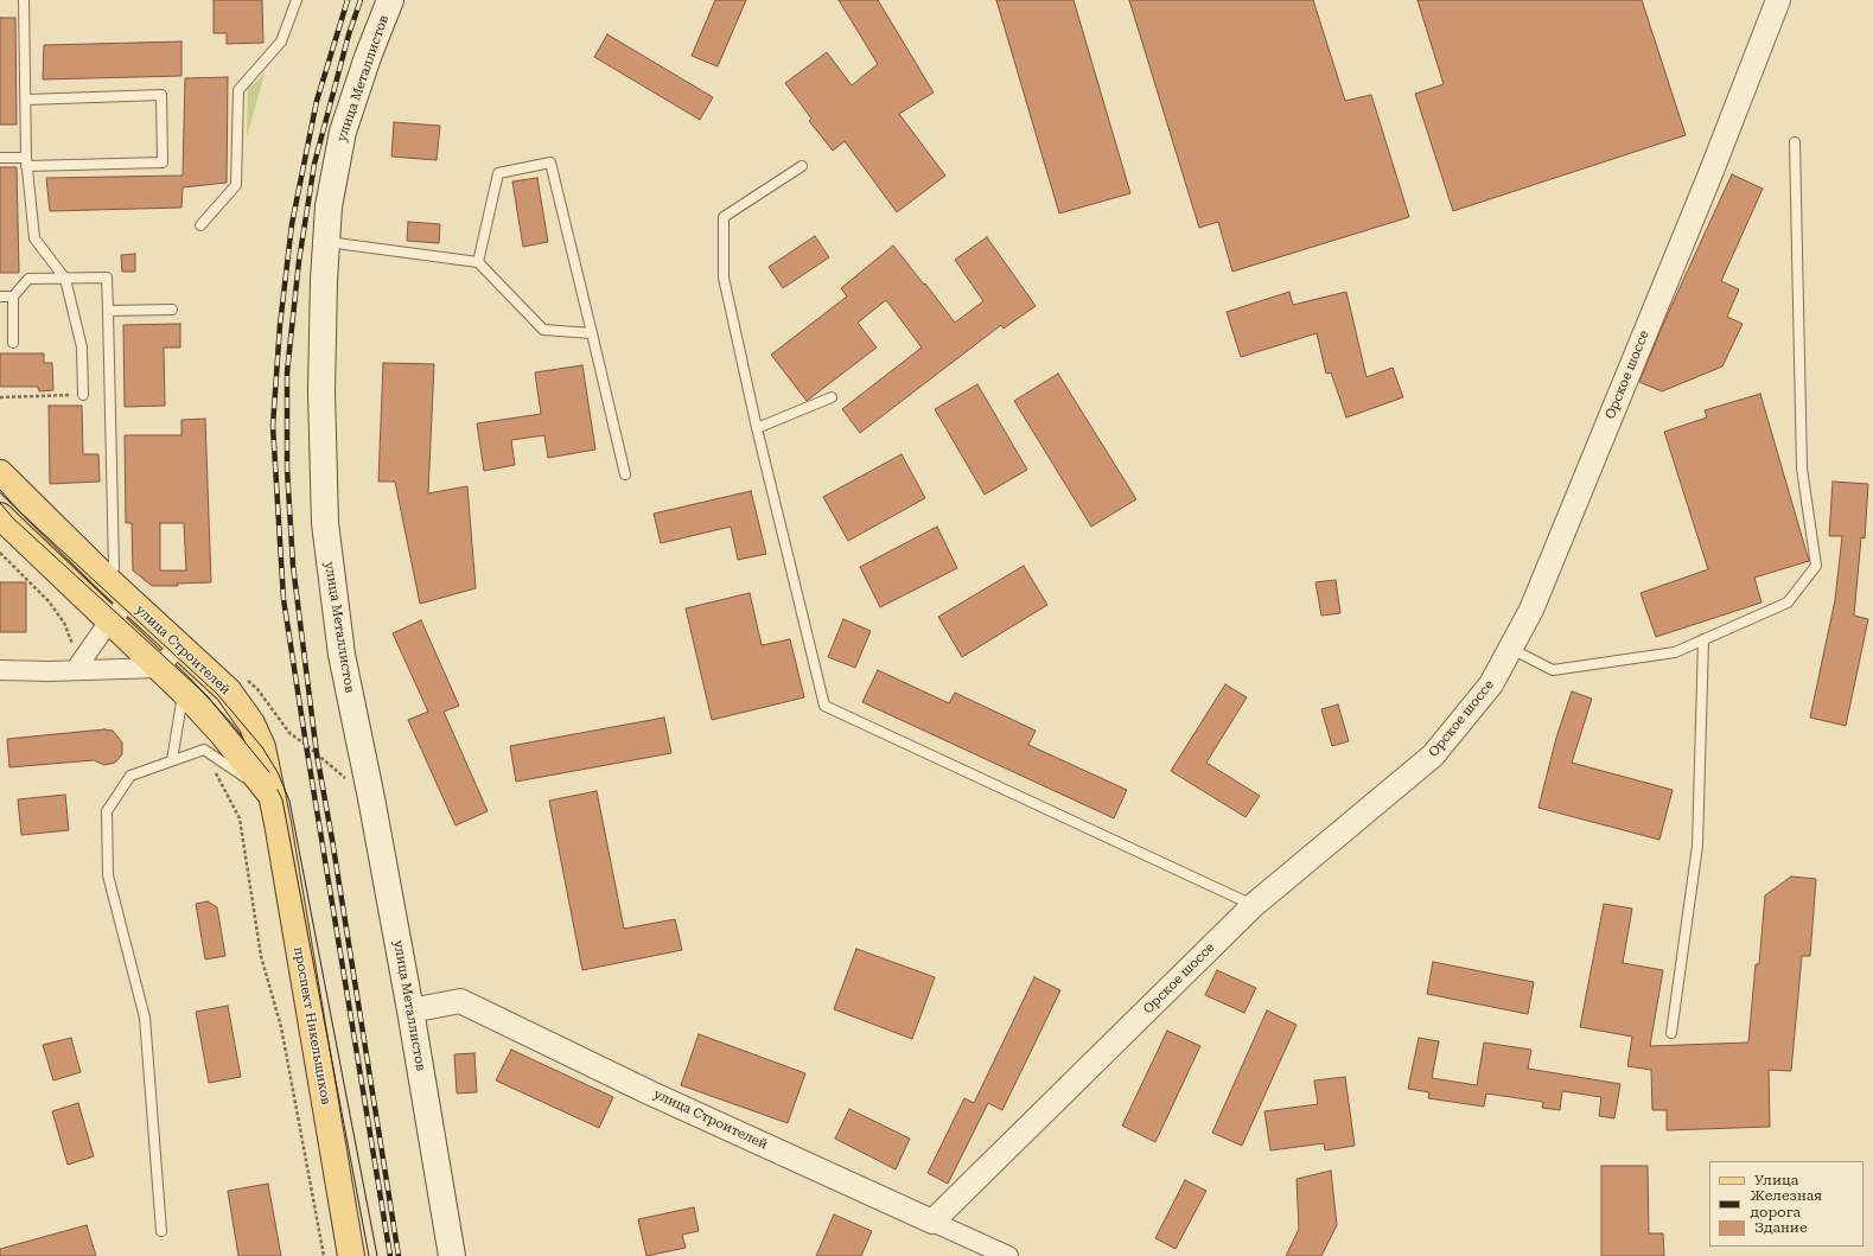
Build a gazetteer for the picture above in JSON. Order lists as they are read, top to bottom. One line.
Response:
{"streets":{"main road":["улица Металлистов","улица Строителей","проспект Никельщиков"],"street":["Орское шоссе"]},"crossings":[["улица Металлистов","улица Строителей"],["Орское шоссе","улица Строителей"],["улица Строителей","проспект Никельщиков"]],"legend":["Улица","Железная дорога","Здание"]}
